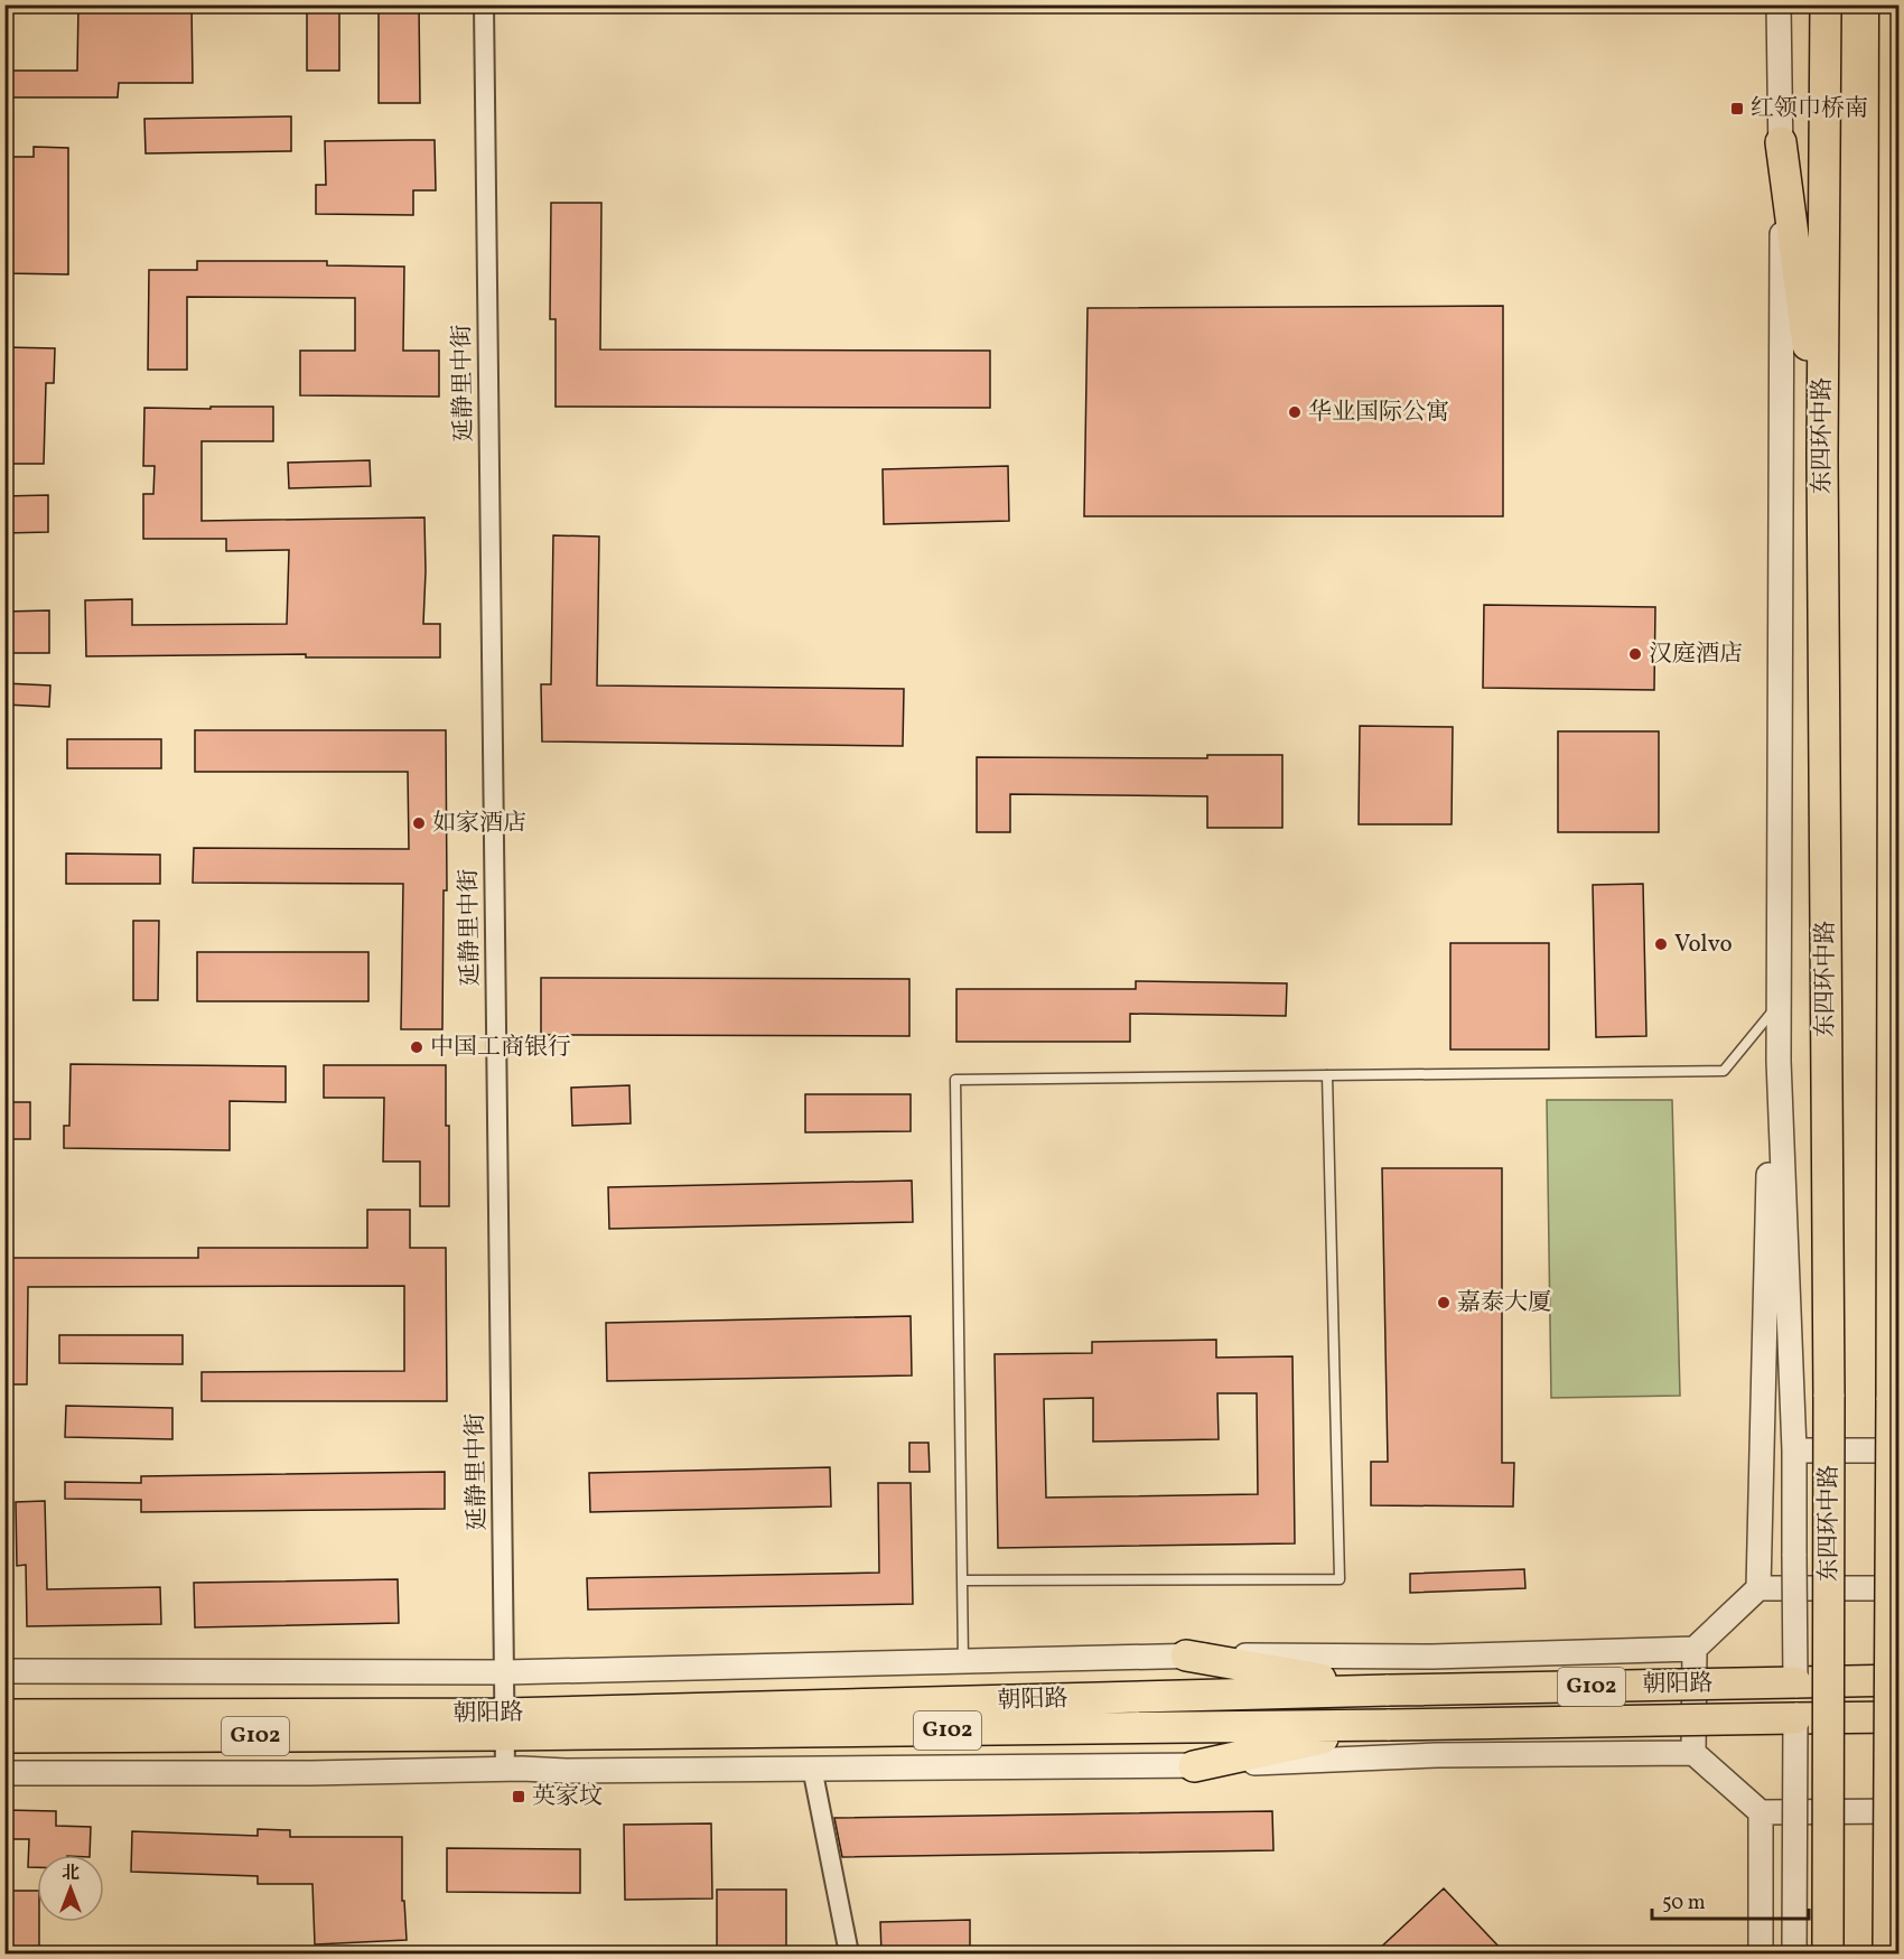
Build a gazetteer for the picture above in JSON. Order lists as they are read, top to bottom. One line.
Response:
{"streets":{"highway":["东四环中路","朝阳路","G102"],"street":["延静里中街"]},"crossings":[["延静里中街","朝阳路"],["东四环中路","朝阳路"]],"places":{"transit":["红领巾桥南","英家坟"],"other":["华业国际公寓","汉庭酒店","如家酒店","Volvo","中国工商银行","嘉泰大厦"]},"scale_bar":"50 m","north":"top"}
